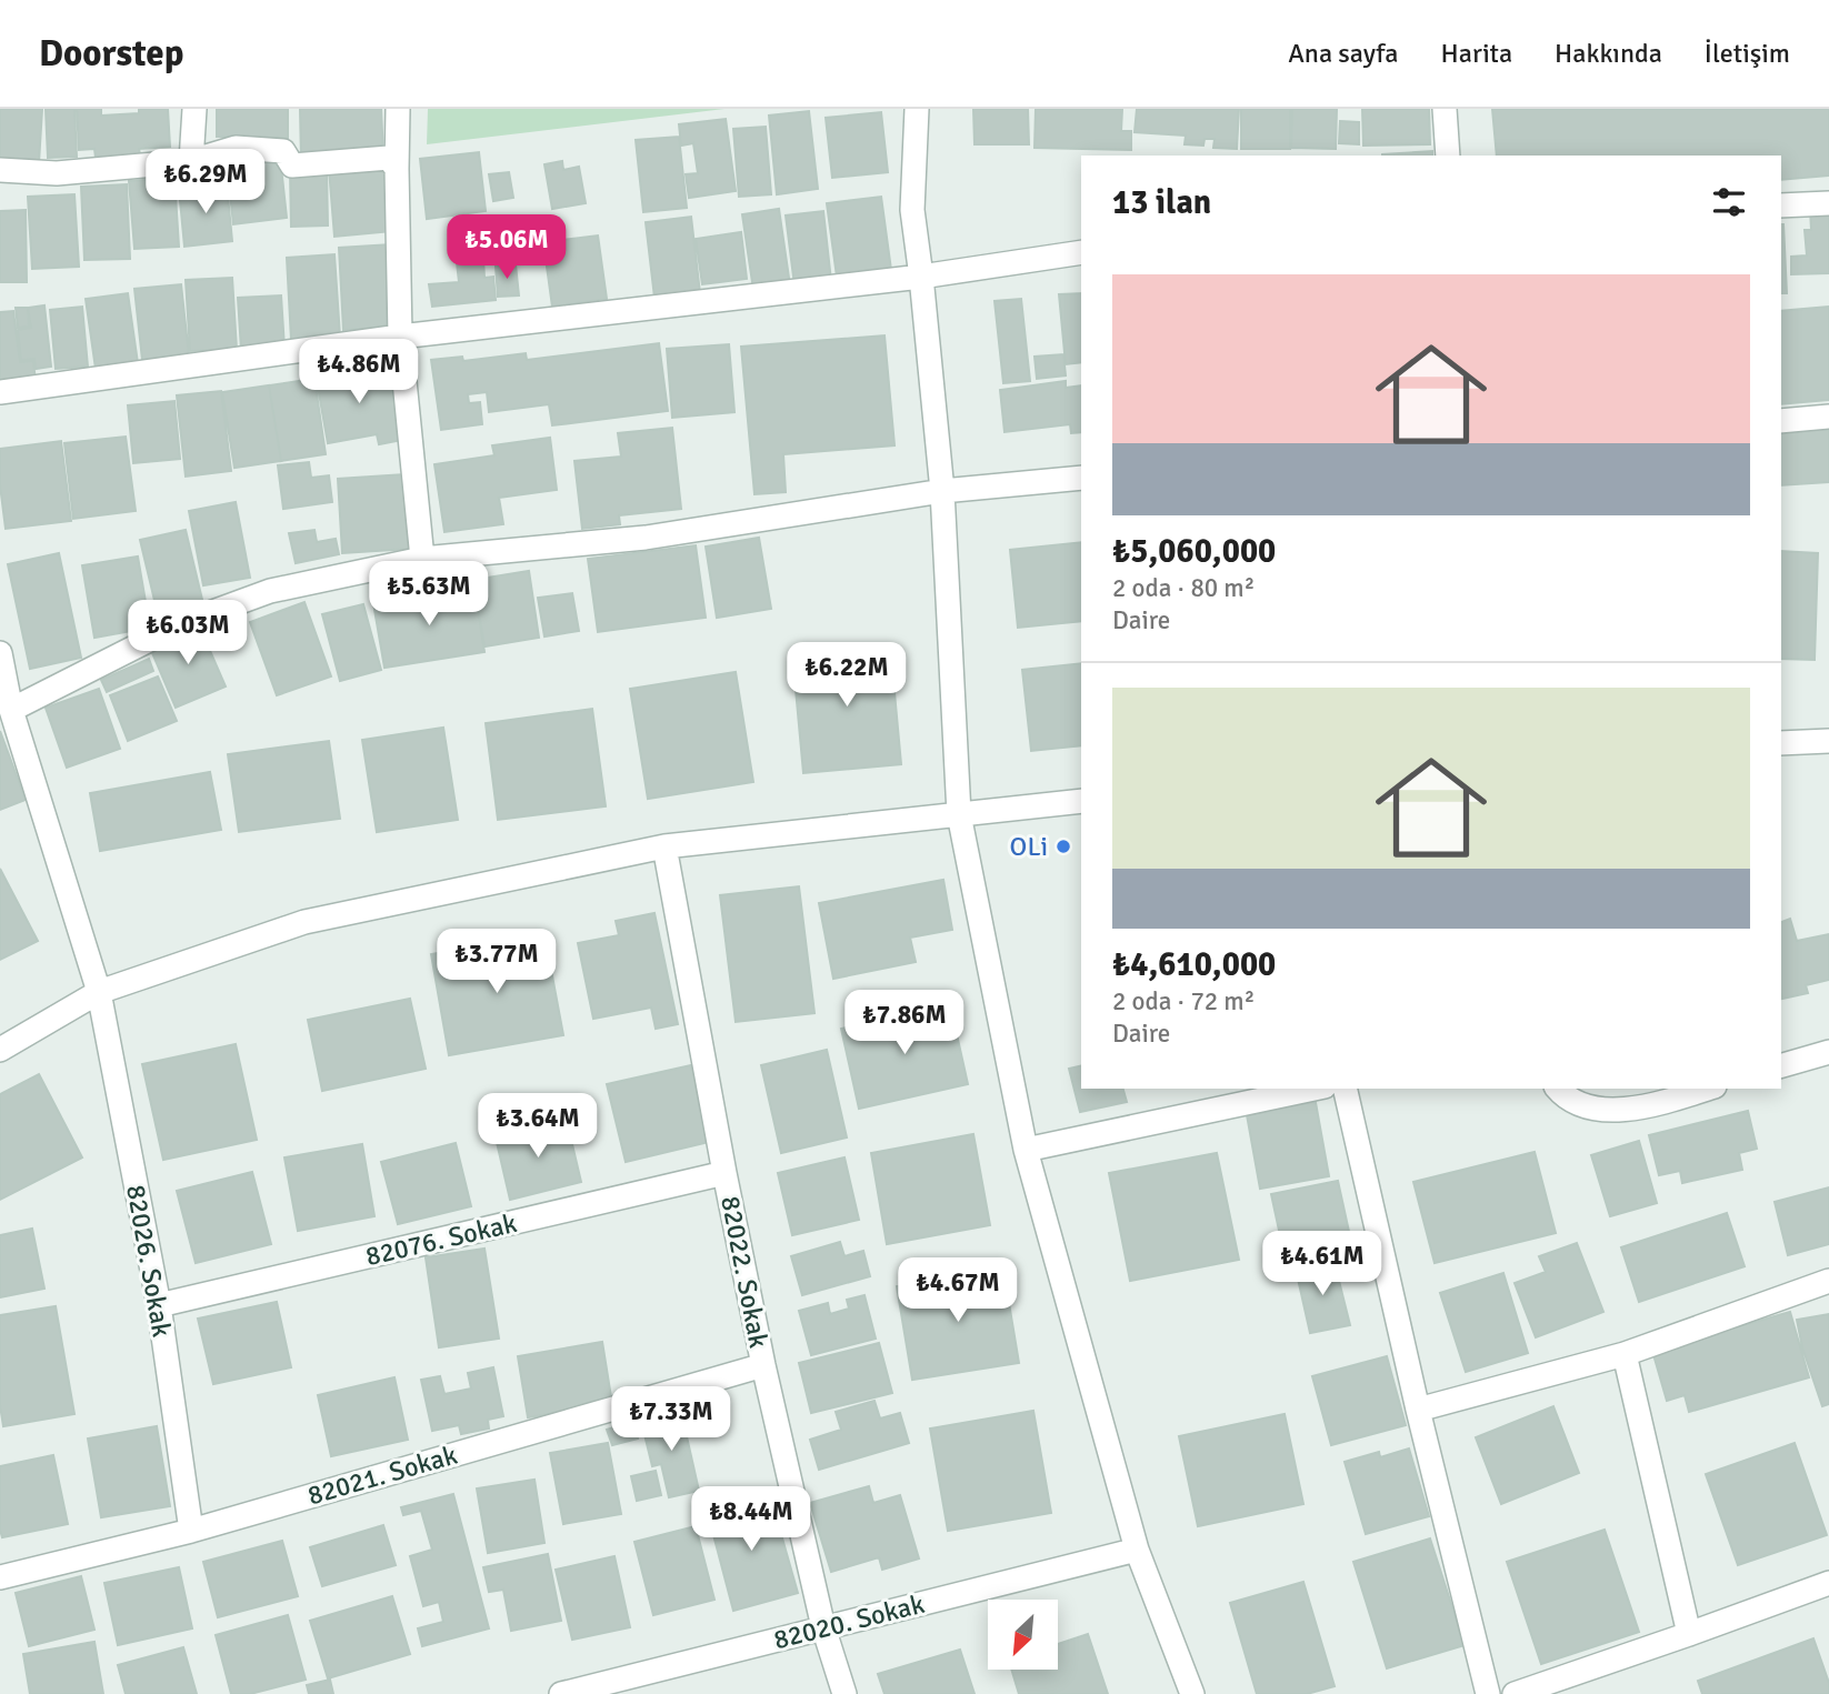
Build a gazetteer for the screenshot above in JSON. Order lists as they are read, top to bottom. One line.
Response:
{"streets":{"street":["82076. Sokak","82026. Sokak","82022. Sokak","82021. Sokak","82020. Sokak"]},"crossings":[["82076. Sokak","82026. Sokak"],["82076. Sokak","82022. Sokak"],["82026. Sokak","82021. Sokak"],["82022. Sokak","82021. Sokak"],["82022. Sokak","82020. Sokak"]],"places":["OLi"],"north":"bottom left","page":{"header":"Doorstep","nav":["Ana sayfa","Harita","Hakkında","İletişim"],"price":["₺6.29M","₺5.06M","₺4.86M","₺5.63M","₺6.03M","₺6.22M","₺3.77M","₺7.86M","₺3.64M","₺4.61M","₺4.67M","₺7.33M","₺8.44M"],"heading":"13 ilan","list":[{"name":"₺5,060,000","note":"2 oda · 80 m² · Daire"},{"name":"₺4,610,000","note":"2 oda · 72 m² · Daire"}]}}
